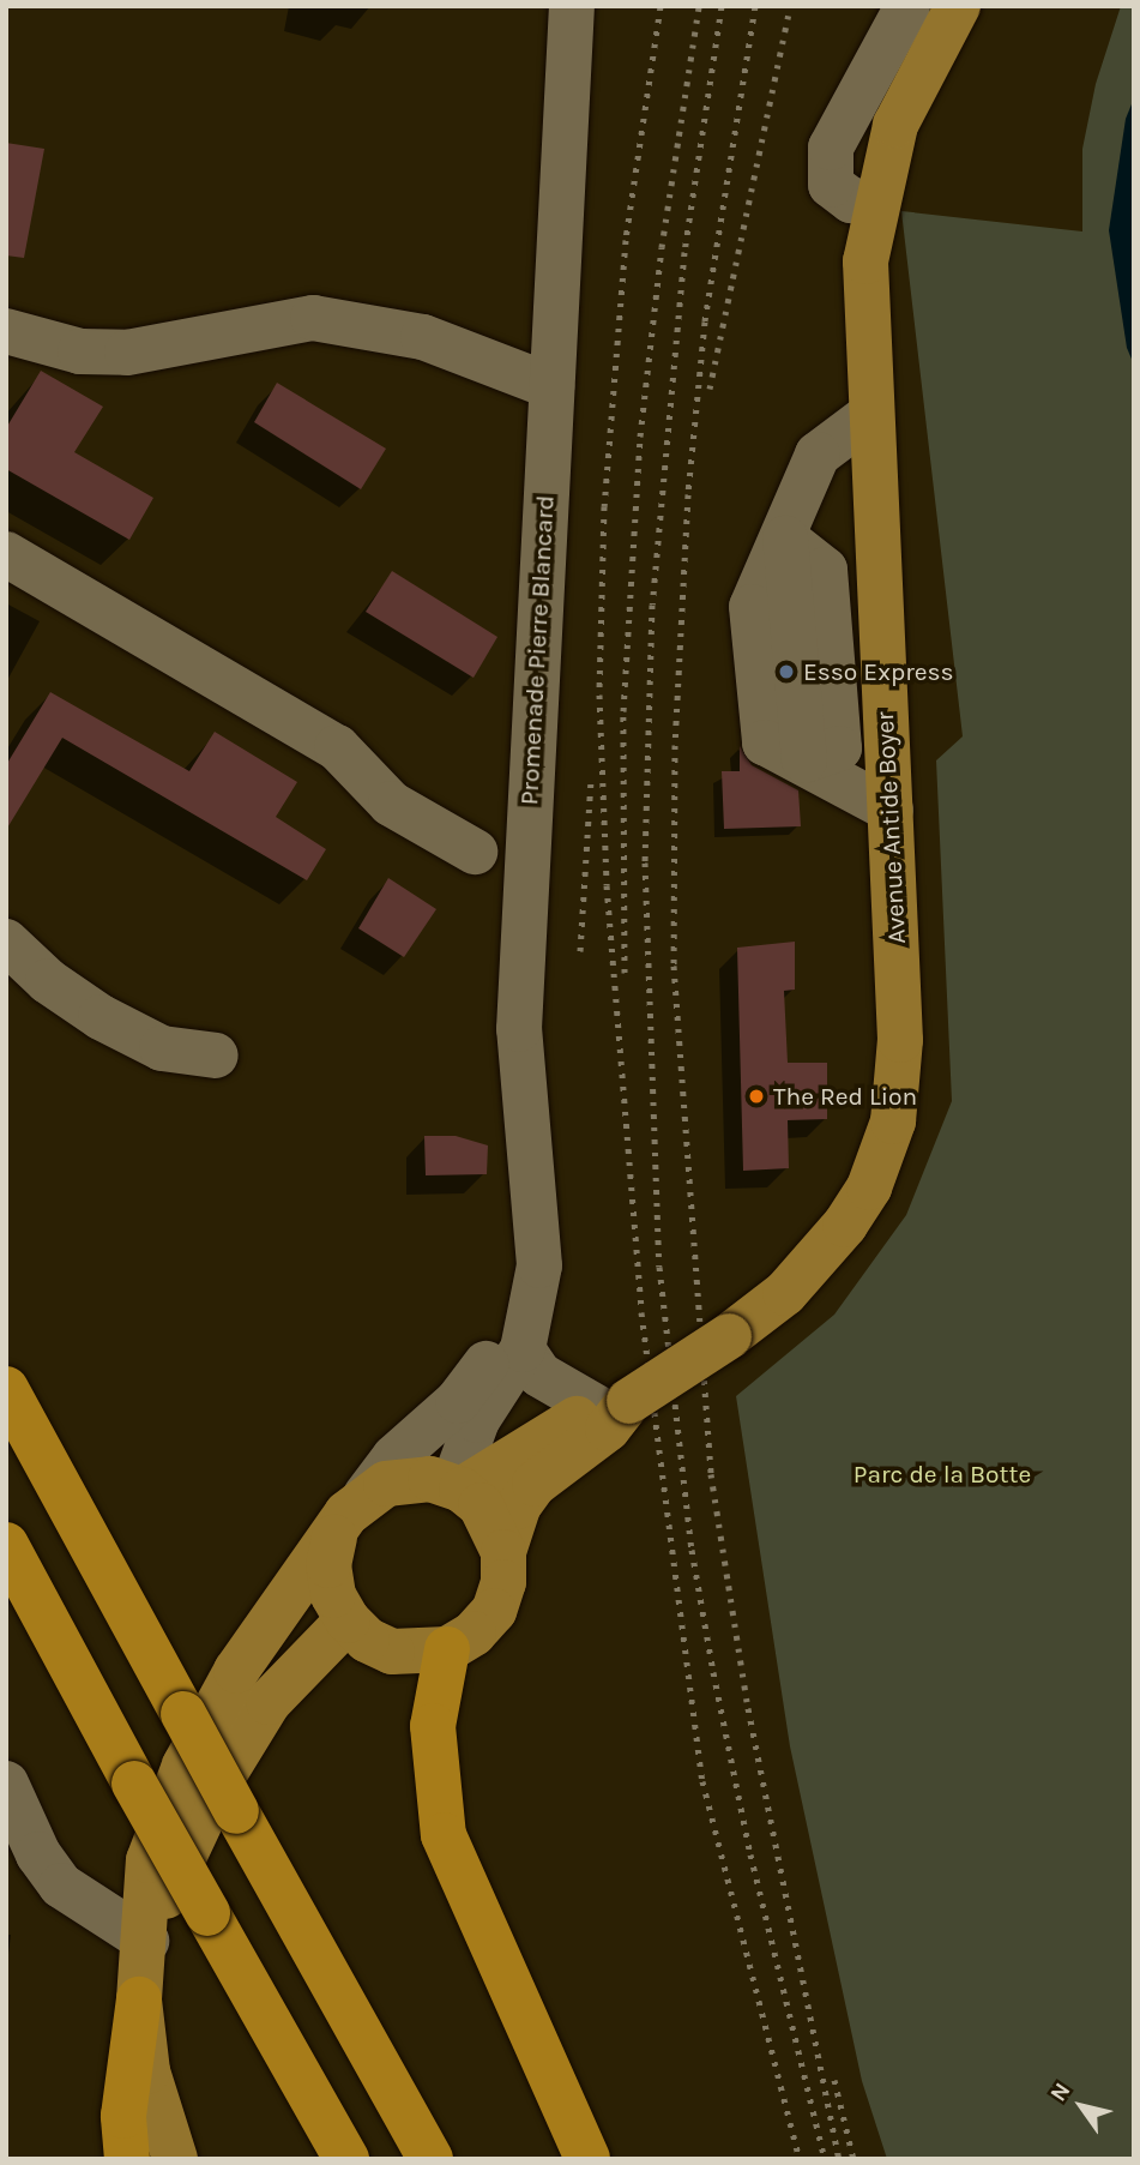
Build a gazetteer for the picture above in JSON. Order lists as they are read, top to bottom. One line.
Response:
{"streets":{"main road":["Avenue Antide Boyer"],"street":["Promenade Pierre Blancard"]},"crossings":[["Promenade Pierre Blancard","Avenue Antide Boyer"]],"parks":["Parc de la Botte"],"places":["Esso Express","The Red Lion"],"north":"top left"}
